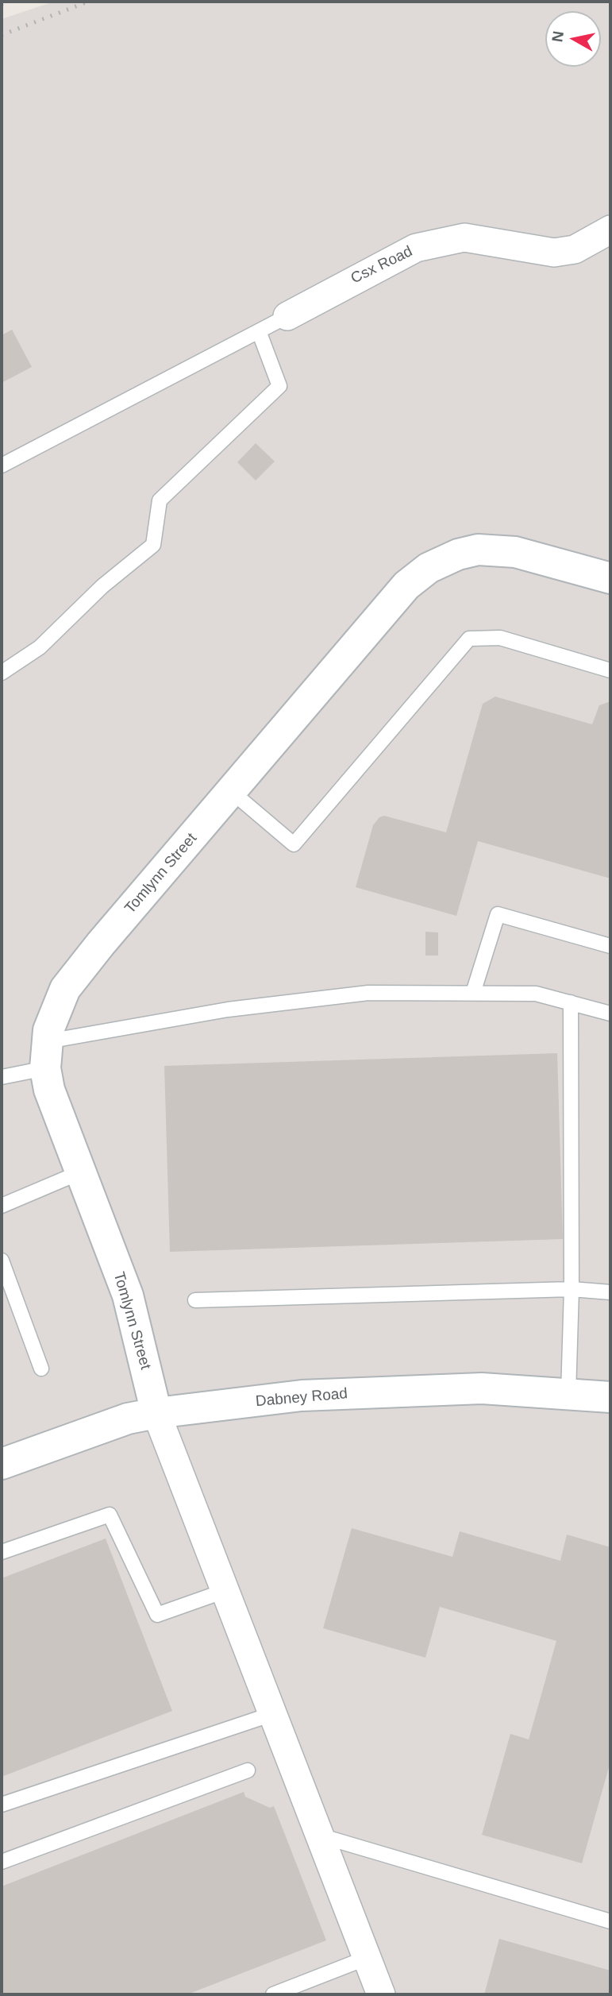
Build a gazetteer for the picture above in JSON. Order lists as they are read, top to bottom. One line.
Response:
{"streets":{"street":["Csx Road","Tomlynn Street","Dabney Road"]},"crossings":[["Tomlynn Street","Dabney Road"]],"north":"left"}
